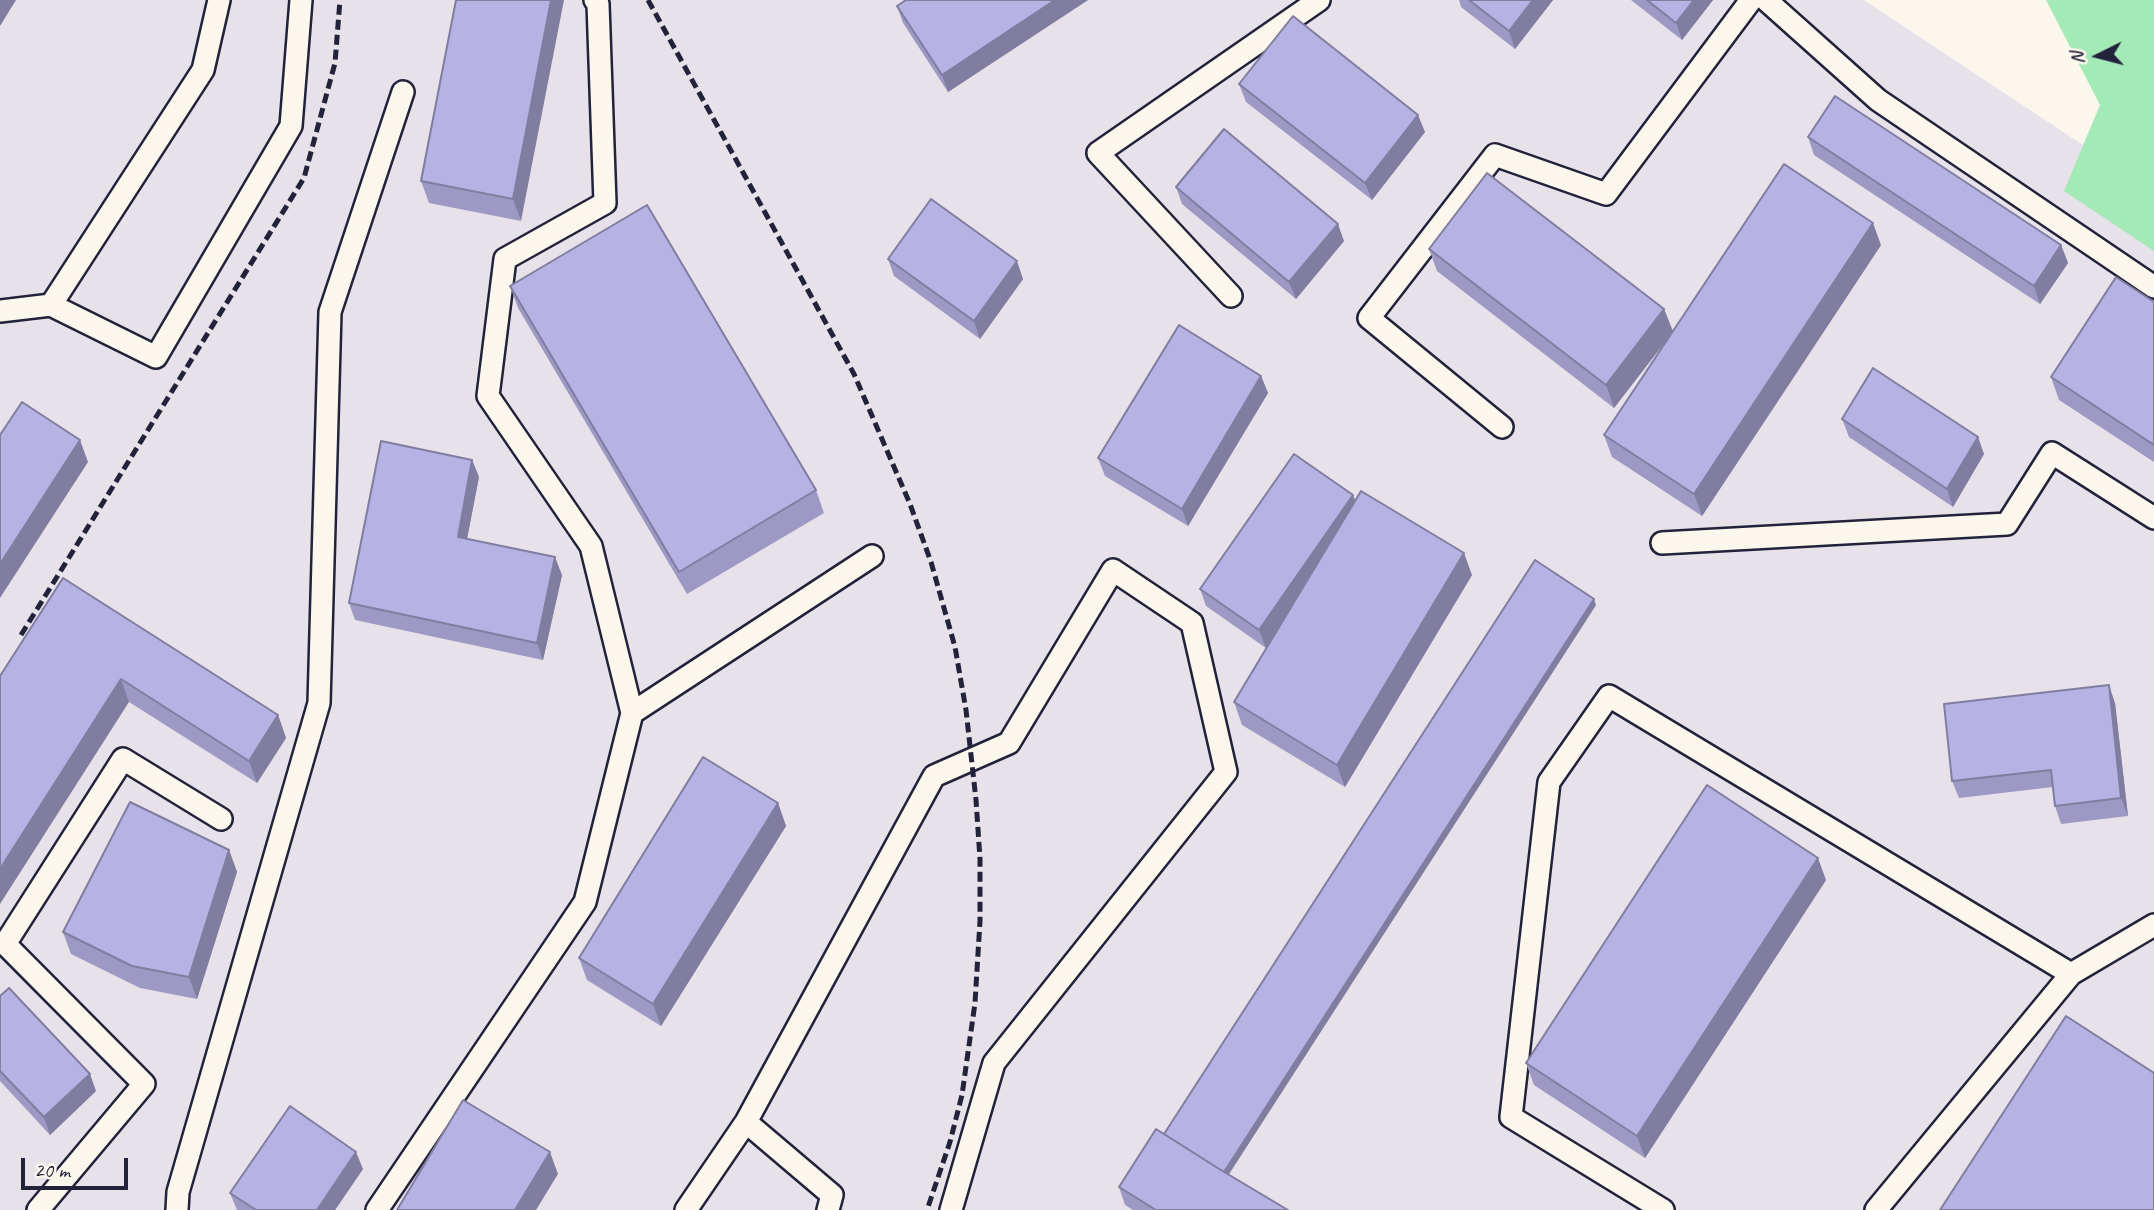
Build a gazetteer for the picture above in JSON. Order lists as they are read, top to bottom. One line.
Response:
{"scale_bar":"20 m","north":"left"}
